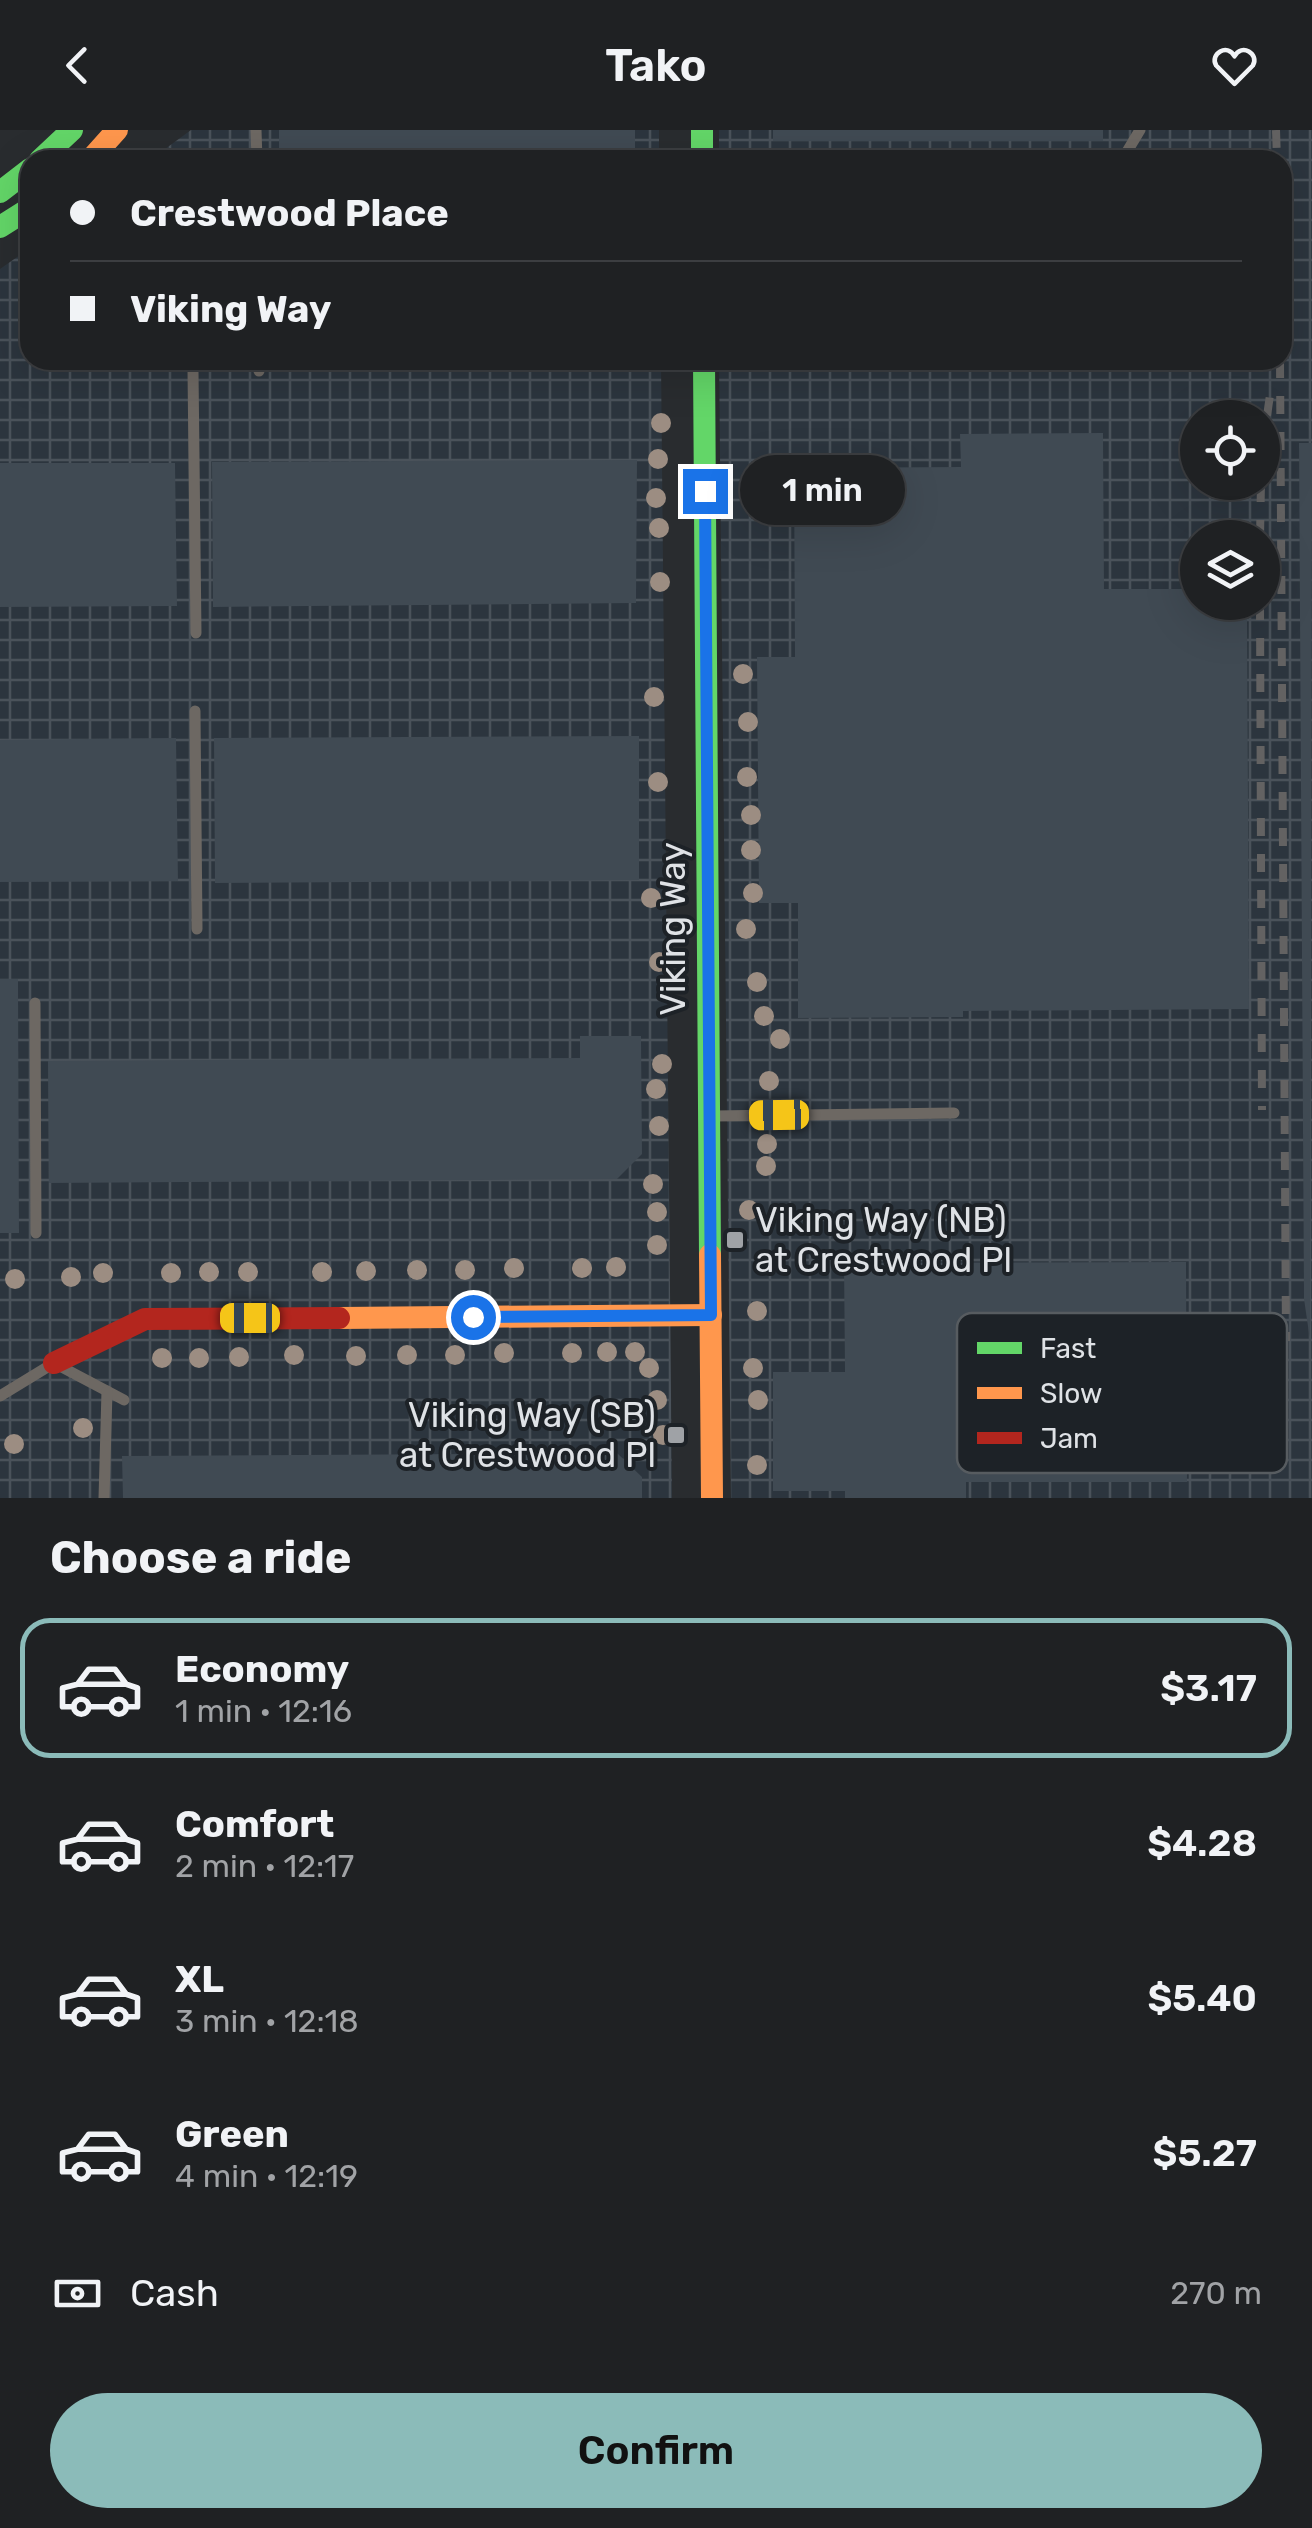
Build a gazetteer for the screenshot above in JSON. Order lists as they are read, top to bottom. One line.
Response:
{"streets":{"main road":["Viking Way"]},"places":{"transit":["Viking Way (NB) at Crestwood Pl","Viking Way (SB) at Crestwood Pl"]},"legend":["Fast","Slow","Jam"],"page":{"header":"Tako","banner":["Crestwood Place","Viking Way"],"bubble":"1 min","heading":"Choose a ride","list":[{"name":"Economy","note":"1 min · 12:16","value":"$3.17"},{"name":"Comfort","note":"2 min · 12:17","value":"$4.28"},{"name":"XL","note":"3 min · 12:18","value":"$5.40"},{"name":"Green","note":"4 min · 12:19","value":"$5.27"}],"pay":["Cash","270 m"],"buttons":"Confirm"}}
